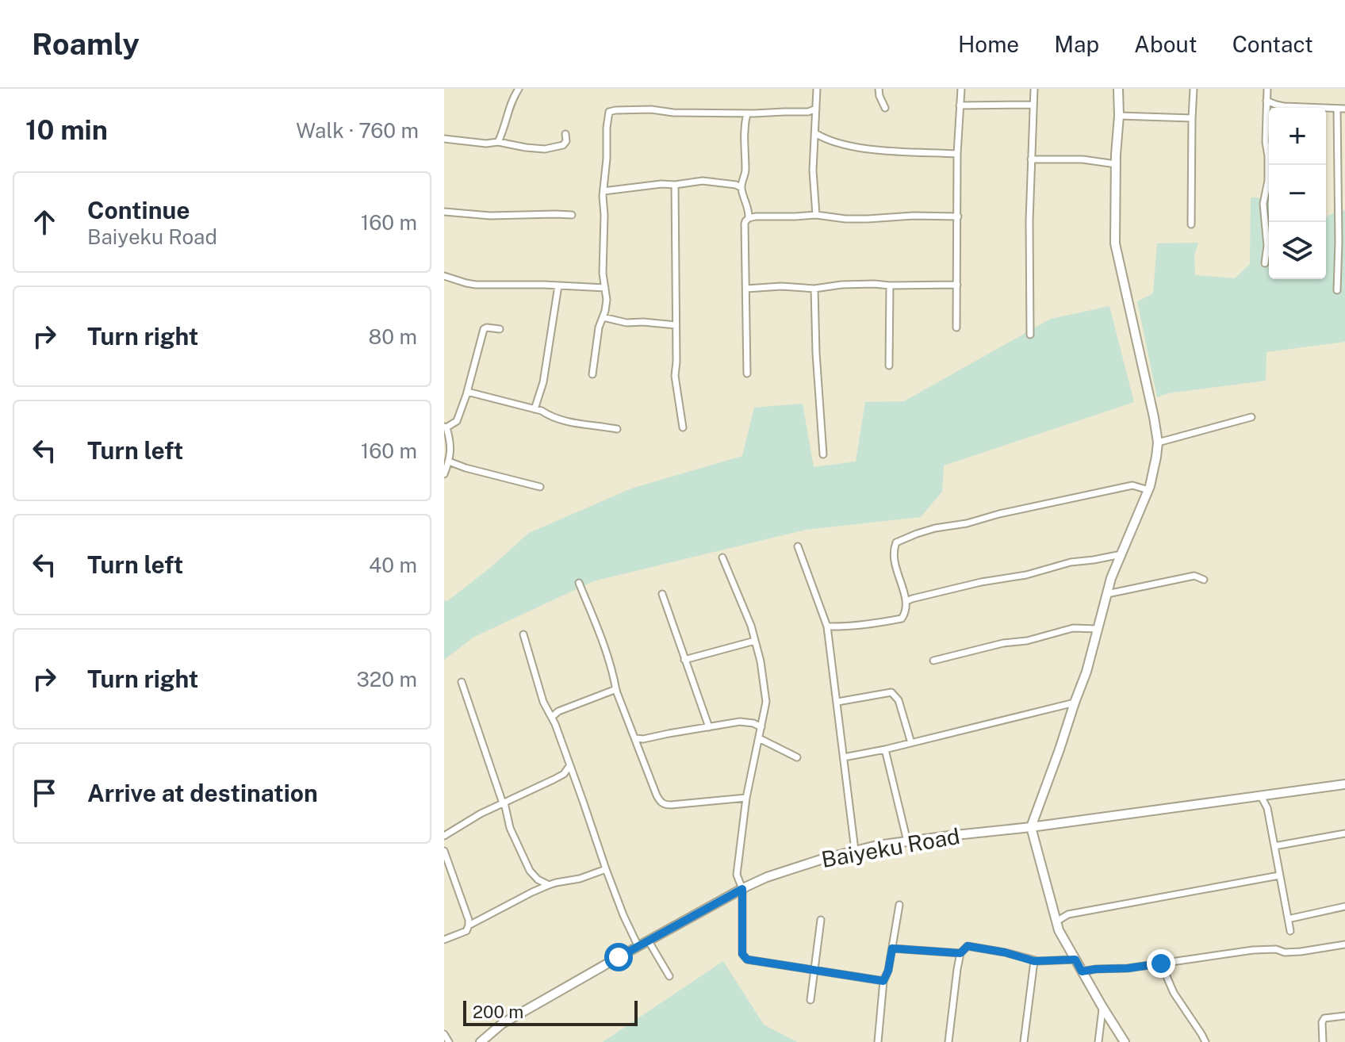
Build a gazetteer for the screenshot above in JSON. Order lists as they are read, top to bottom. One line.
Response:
{"streets":{"street":["Baiyeku Road"]},"scale_bar":"200 m","page":{"header":"Roamly","nav":["Home","Map","About","Contact"],"heading":["10 min","Walk · 760 m"],"map_buttons":["+","−"],"list":[["Continue","Baiyeku Road","160 m"],["Turn right","80 m"],["Turn left","160 m"],["Turn left","40 m"],["Turn right","320 m"],"Arrive at destination"],"scale":"200 m"}}
